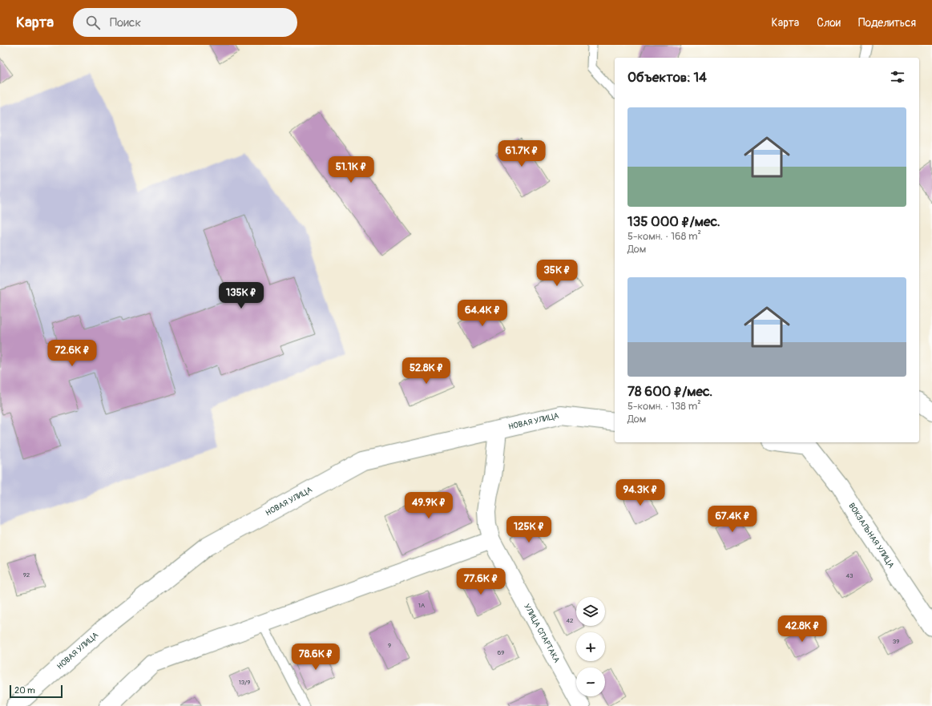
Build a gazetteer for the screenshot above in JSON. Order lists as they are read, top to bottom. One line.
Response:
{"streets":{"street":["НОВАЯ УЛИЦА","ВОКЗАЛЬНАЯ УЛИЦА","УЛИЦА СПАРТАКА"]},"crossings":[["НОВАЯ УЛИЦА","УЛИЦА СПАРТАКА"]],"house_numbers":["92","43","1А","42","39","9","69","13/9"],"scale_bar":"20 m","page":{"header":"Карта","search":"Поиск","nav":["Карта","Слои","Поделиться"],"heading":"Объектов: 14","list":[{"name":"135 000 ₽/мес.","note":"5-комн. · 168 m² · Дом"},{"name":"78 600 ₽/мес.","note":"5-комн. · 138 m² · Дом"}],"price":["61.7K ₽","51.1K ₽","35K ₽","135K ₽","64.4K ₽","72.6K ₽","52.8K ₽","94.3K ₽","49.9K ₽","67.4K ₽","125K ₽","77.6K ₽","42.8K ₽","78.6K ₽"],"map_buttons":["+","−"],"scale":"20 m"}}
